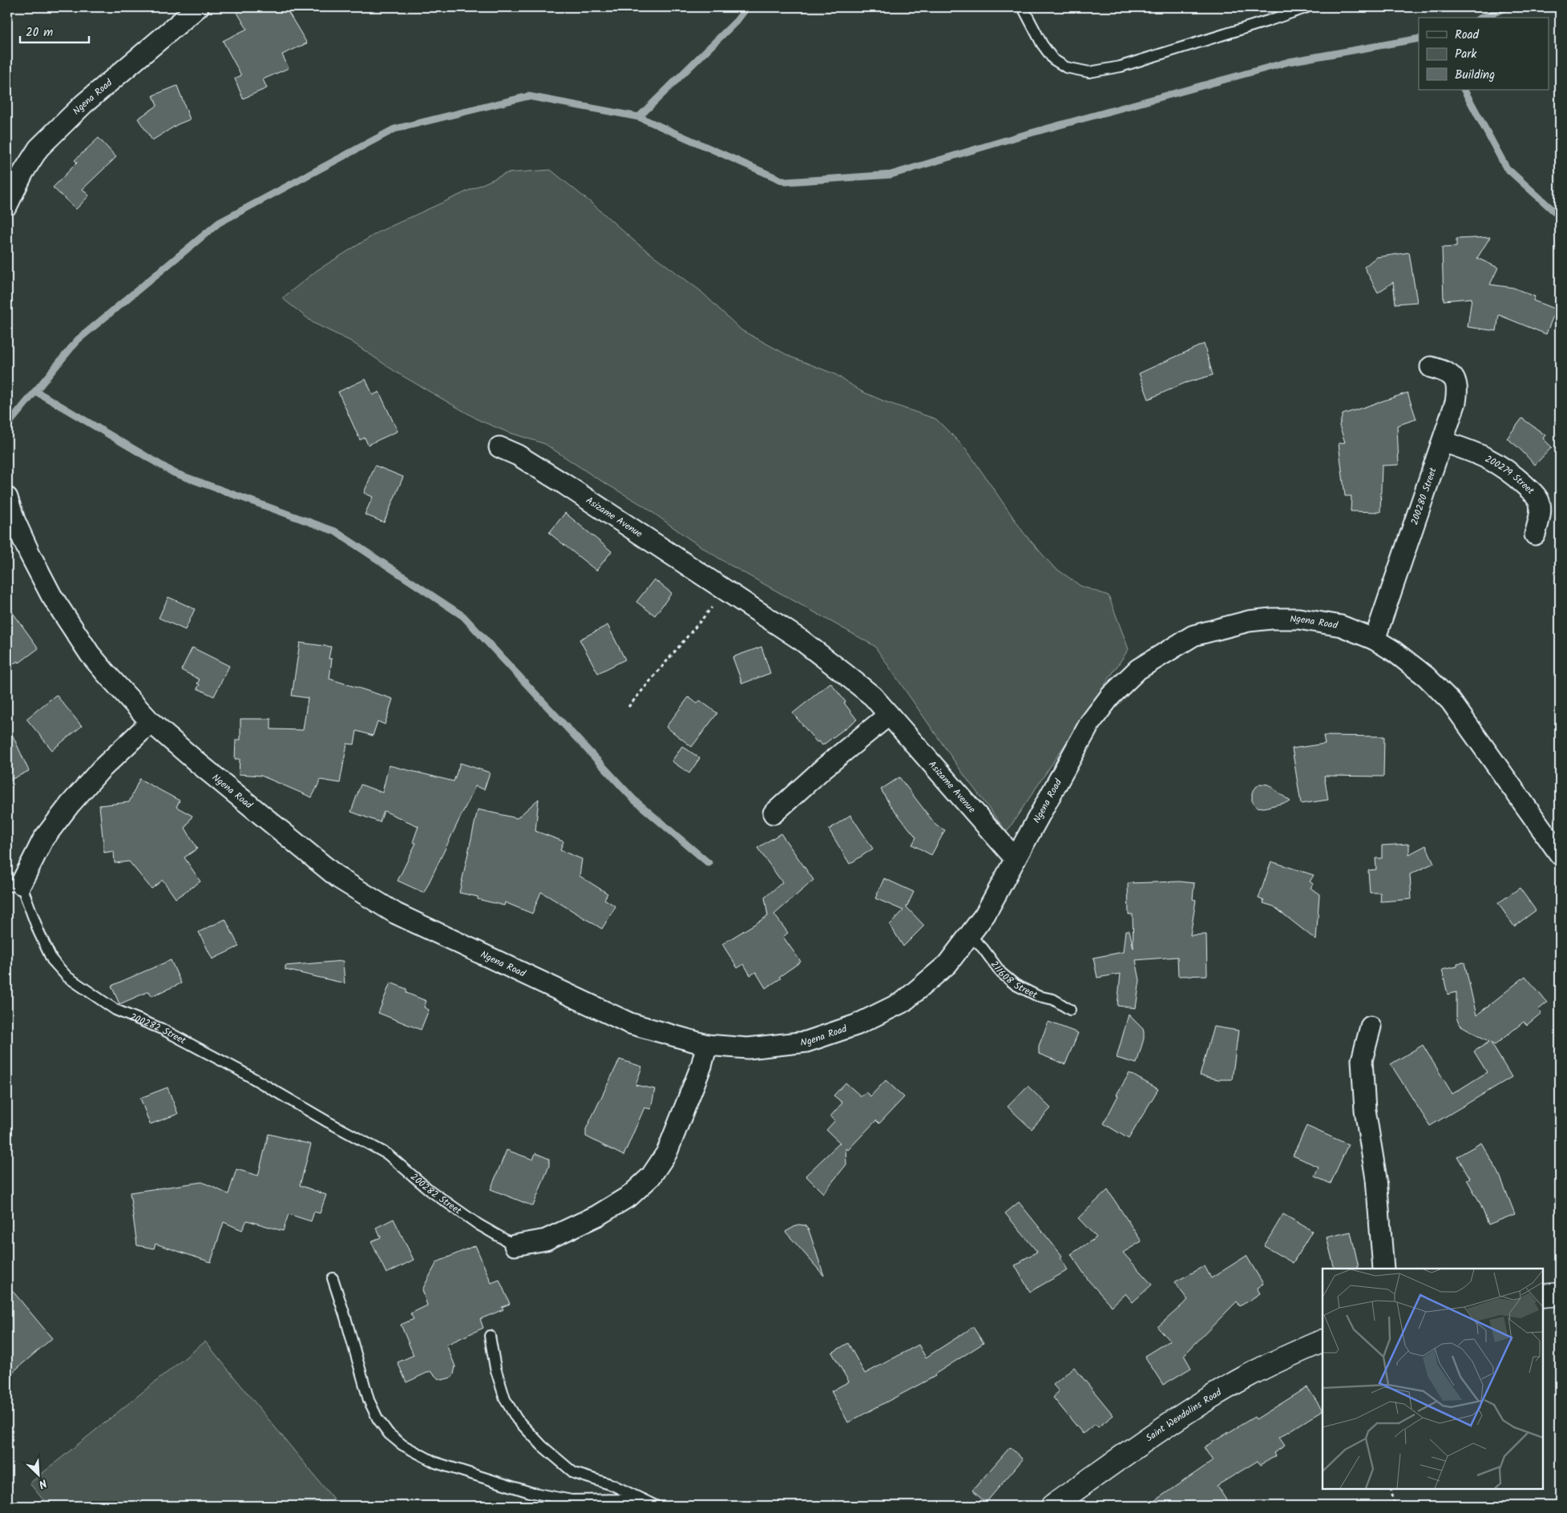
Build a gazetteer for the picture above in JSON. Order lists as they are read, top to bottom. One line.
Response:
{"streets":{"street":["Ngena Road","200279 Street","200280 Street","Asizame Avenue","200282 Street","Saint Wendolins Road"],"lane":["211608 Street"]},"crossings":[["Ngena Road","200280 Street"],["Ngena Road","Asizame Avenue"],["Ngena Road","211608 Street"],["Ngena Road","200282 Street"],["200279 Street","200280 Street"]],"legend":["Road","Park","Building"],"scale_bar":"20 m","north":"bottom right"}
